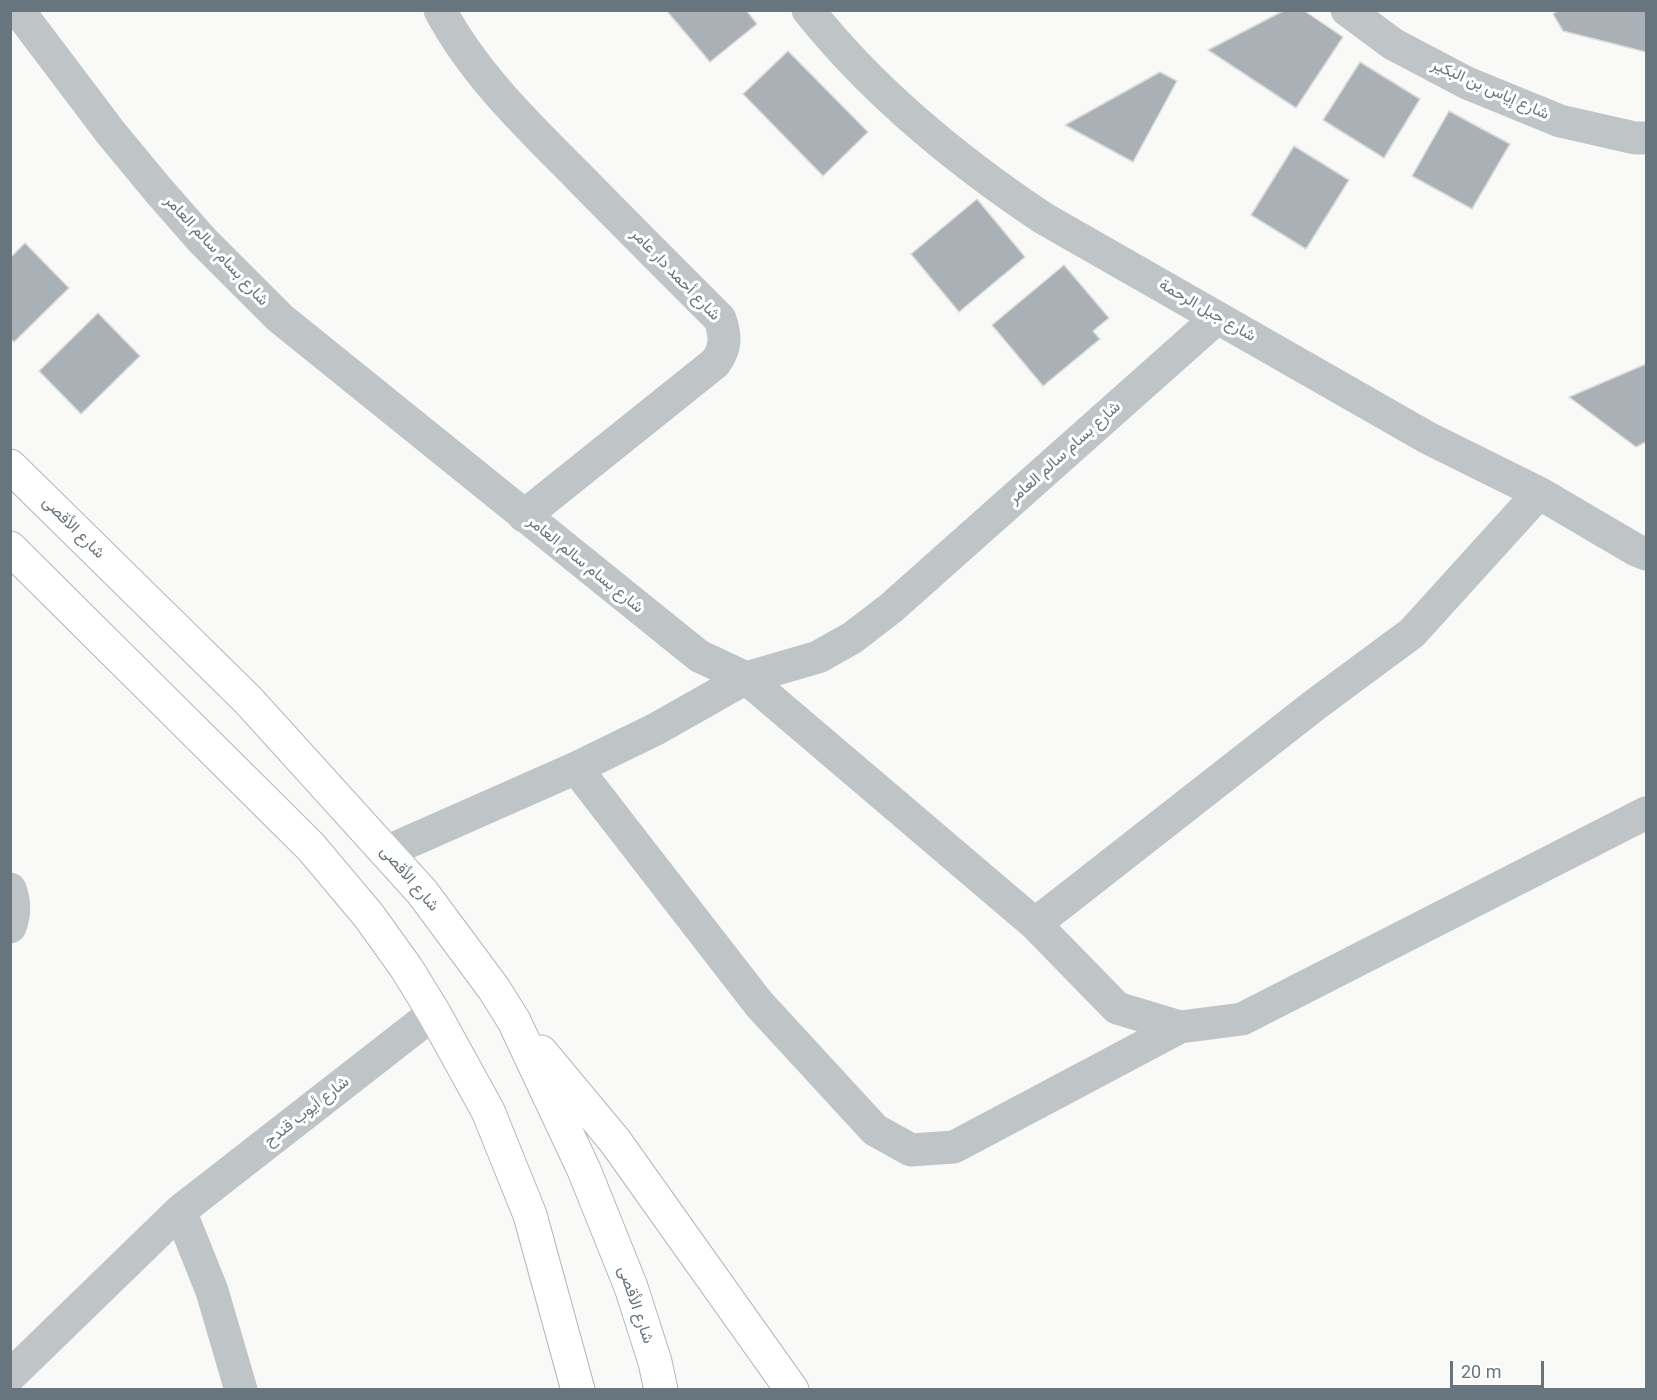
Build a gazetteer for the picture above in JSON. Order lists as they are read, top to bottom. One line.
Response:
{"streets":{"main road":["شارع الأقصى"],"street":["شارع إياس بن البكير","شارع بسام سالم العامر","شارع أحمد دار عامر","شارع جبل الرحمة","شارع أيوب قندح"]},"crossings":[["شارع بسام سالم العامر","شارع أحمد دار عامر"],["شارع بسام سالم العامر","شارع جبل الرحمة"]],"scale_bar":"20 m"}
